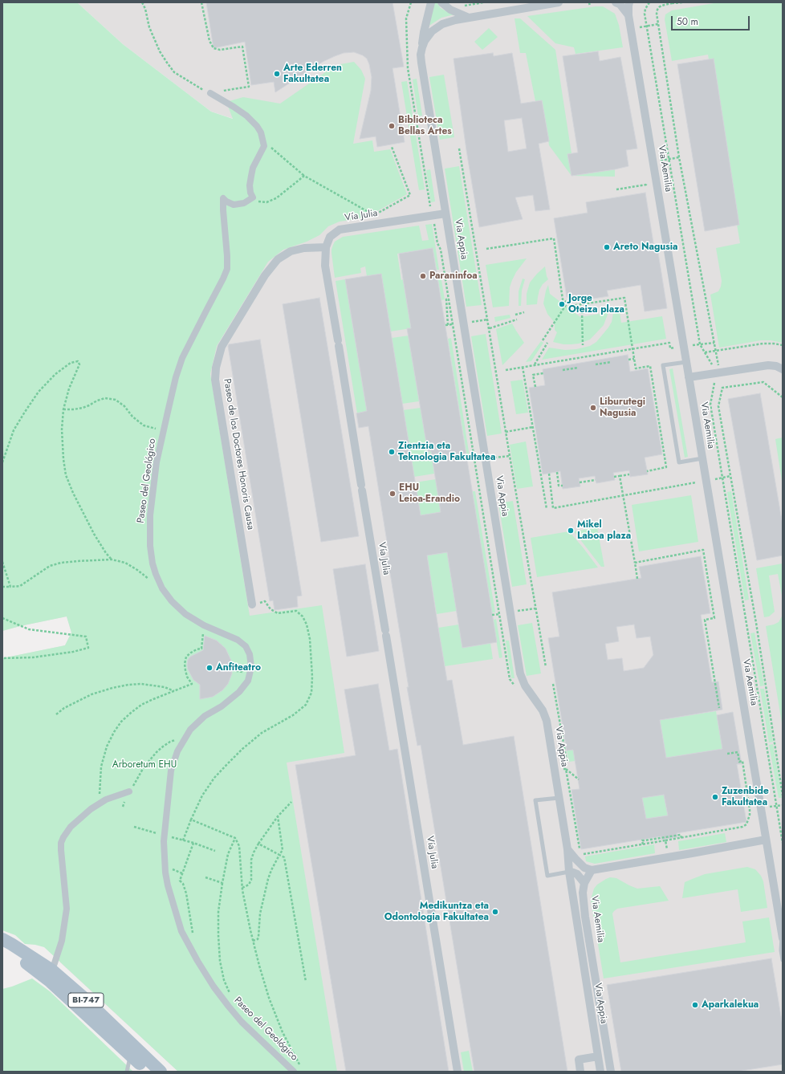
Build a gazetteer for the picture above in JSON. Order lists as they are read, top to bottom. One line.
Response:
{"streets":{"main road":["BI-747"],"street":["Via Aemilia","Vía Julia","Via Appia","Paseo de los Doctores Honoris Causa","Paseo del Geológico"]},"crossings":[["Vía Julia","Via Appia"],["Vía Julia","Paseo de los Doctores Honoris Causa"]],"parks":["Arboretum EHU"],"places":["Arte Ederren Fakultatea","Biblioteca Bellas Artes","Areto Nagusia","Paraninfoa","Jorge Oteiza plaza","Liburutegi Nagusia","Zientzia eta Teknologia Fakultatea","EHU Leioa-Erandio","Mikel Laboa plaza","Anfiteatro","Zuzenbide Fakultatea","Medikuntza eta Odontologia Fakultatea","Aparkalekua"],"scale_bar":"50 m"}
